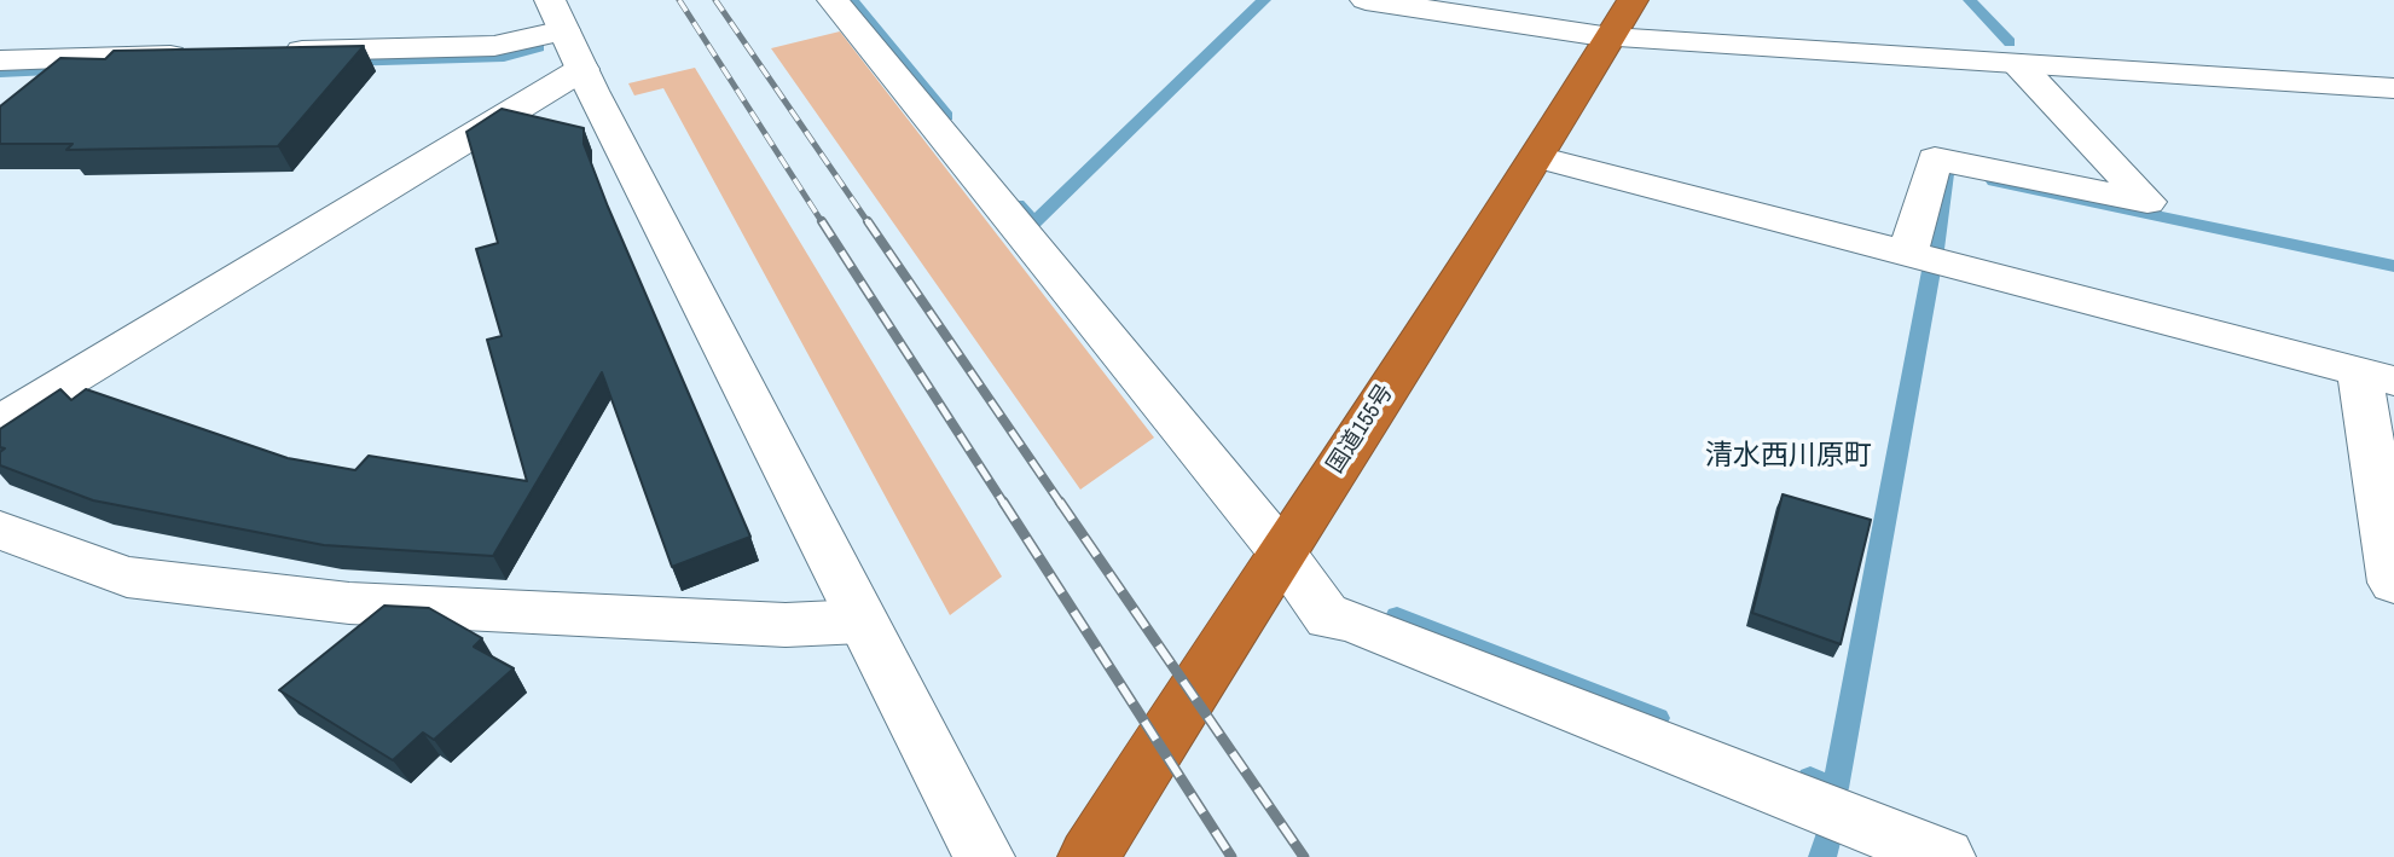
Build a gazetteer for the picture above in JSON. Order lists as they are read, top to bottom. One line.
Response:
{"streets":{"highway":["国道155号"]},"districts":["清水西川原町"]}
